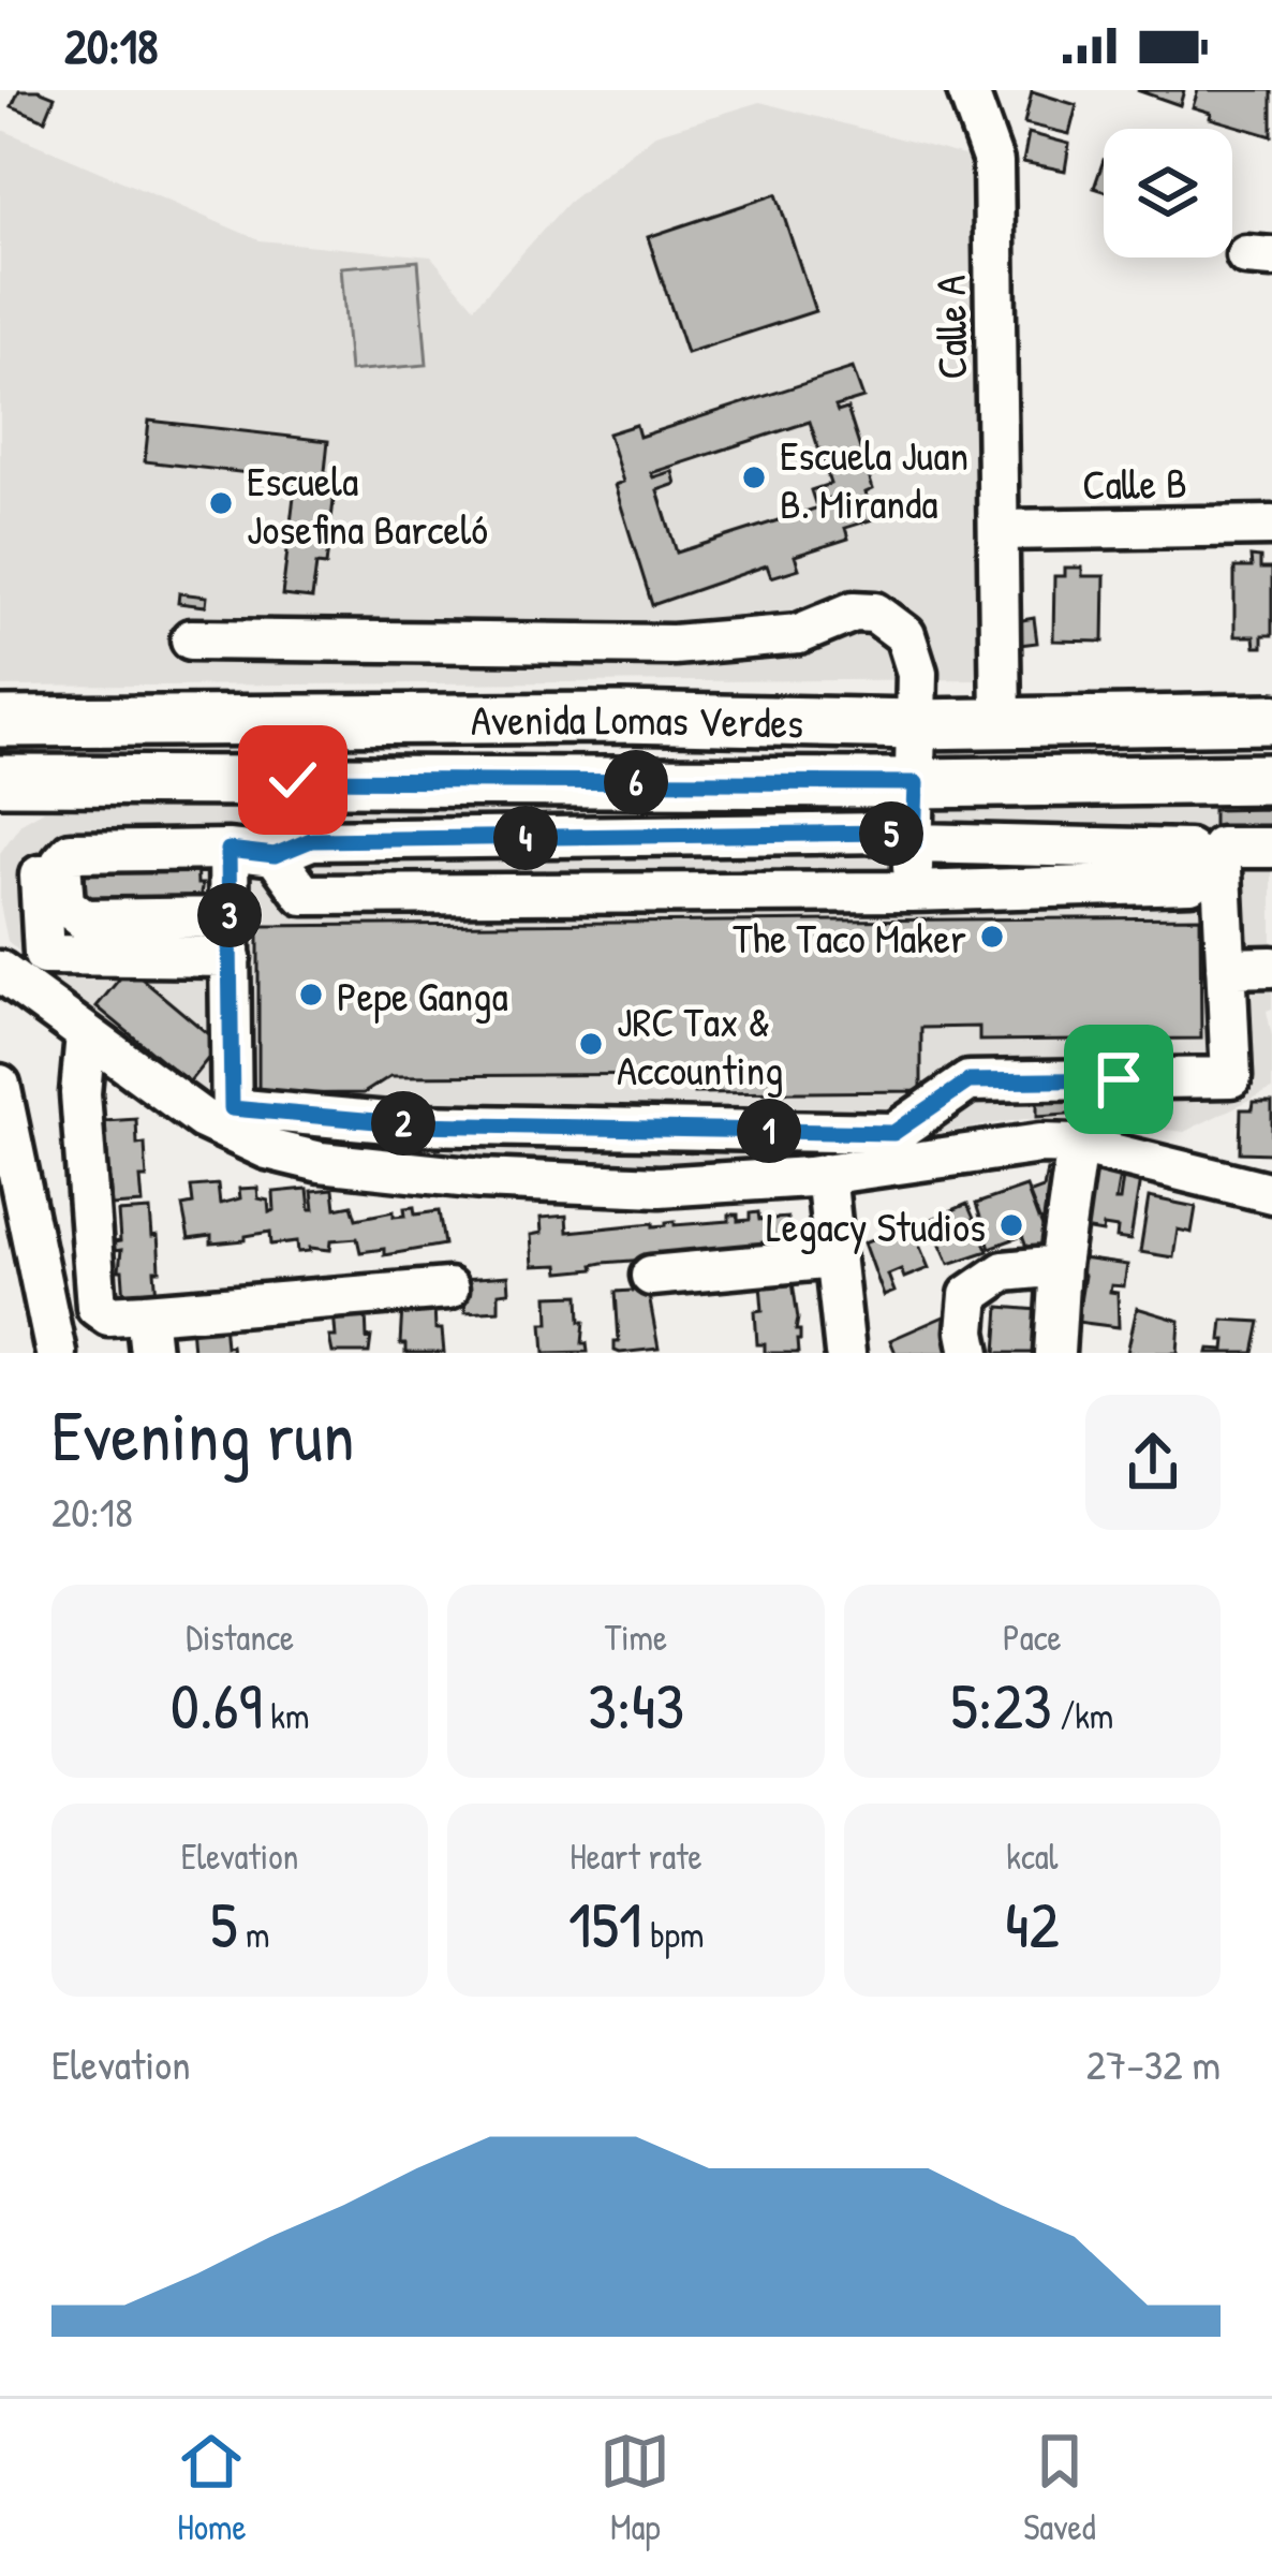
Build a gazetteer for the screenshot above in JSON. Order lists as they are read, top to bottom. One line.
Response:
{"streets":{"main road":["Avenida Lomas Verdes"],"street":["Calle A","Calle B"]},"crossings":[["Calle A","Calle B"],["Calle A","Avenida Lomas Verdes"]],"places":["Escuela Juan B. Miranda","Escuela Josefina Barceló","The Taco Maker","Pepe Ganga","JRC Tax & Accounting","Legacy Studios"],"page":{"status":"20:18","pins":["6","5","4","3","2","1"],"heading":["Evening run","20:18"],"stats":[["Distance","0.69 km"],["Time","3:43"],["Pace","5:23 /km"],["Elevation","5 m"],["Heart rate","151 bpm"],["kcal","42"]],"chart":["Elevation","27–32 m"],"tabs":["Home","Map","Saved"]}}
